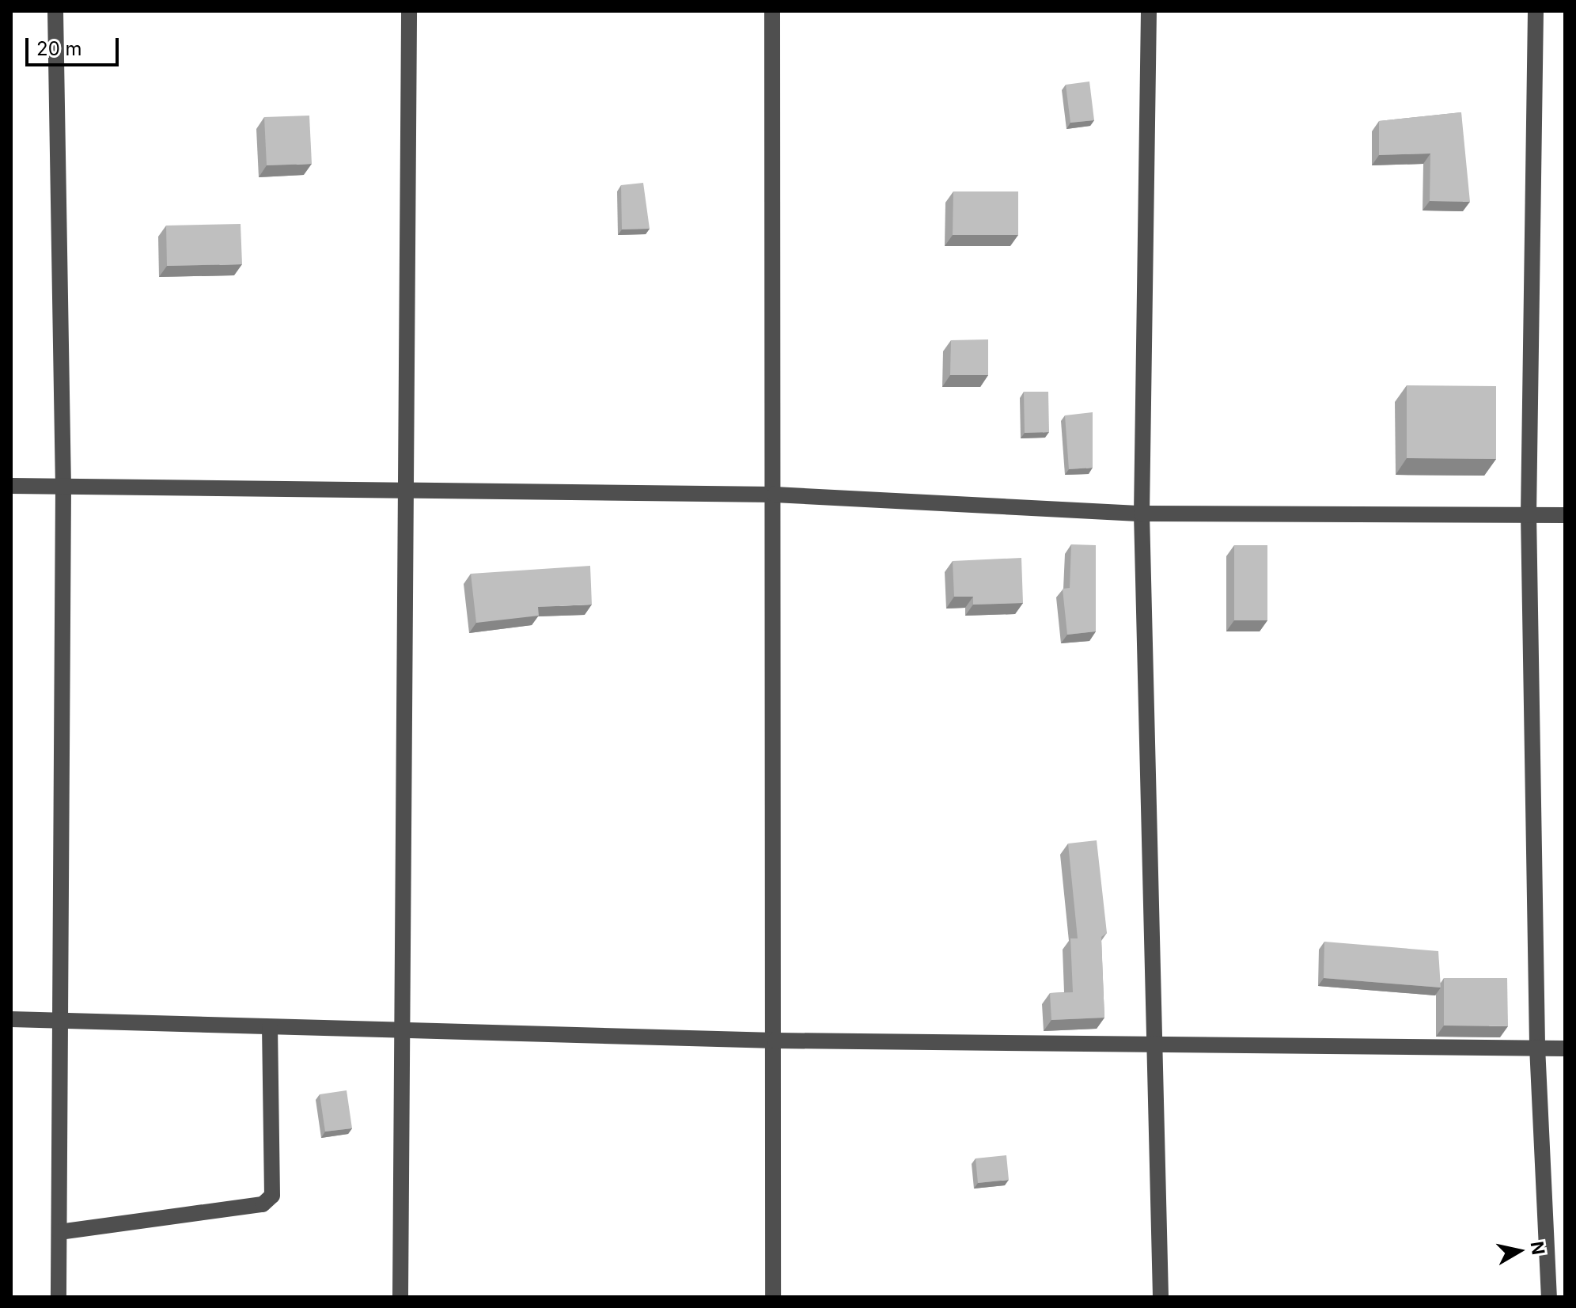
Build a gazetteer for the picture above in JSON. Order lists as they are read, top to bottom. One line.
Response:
{"scale_bar":"20 m","north":"right"}
